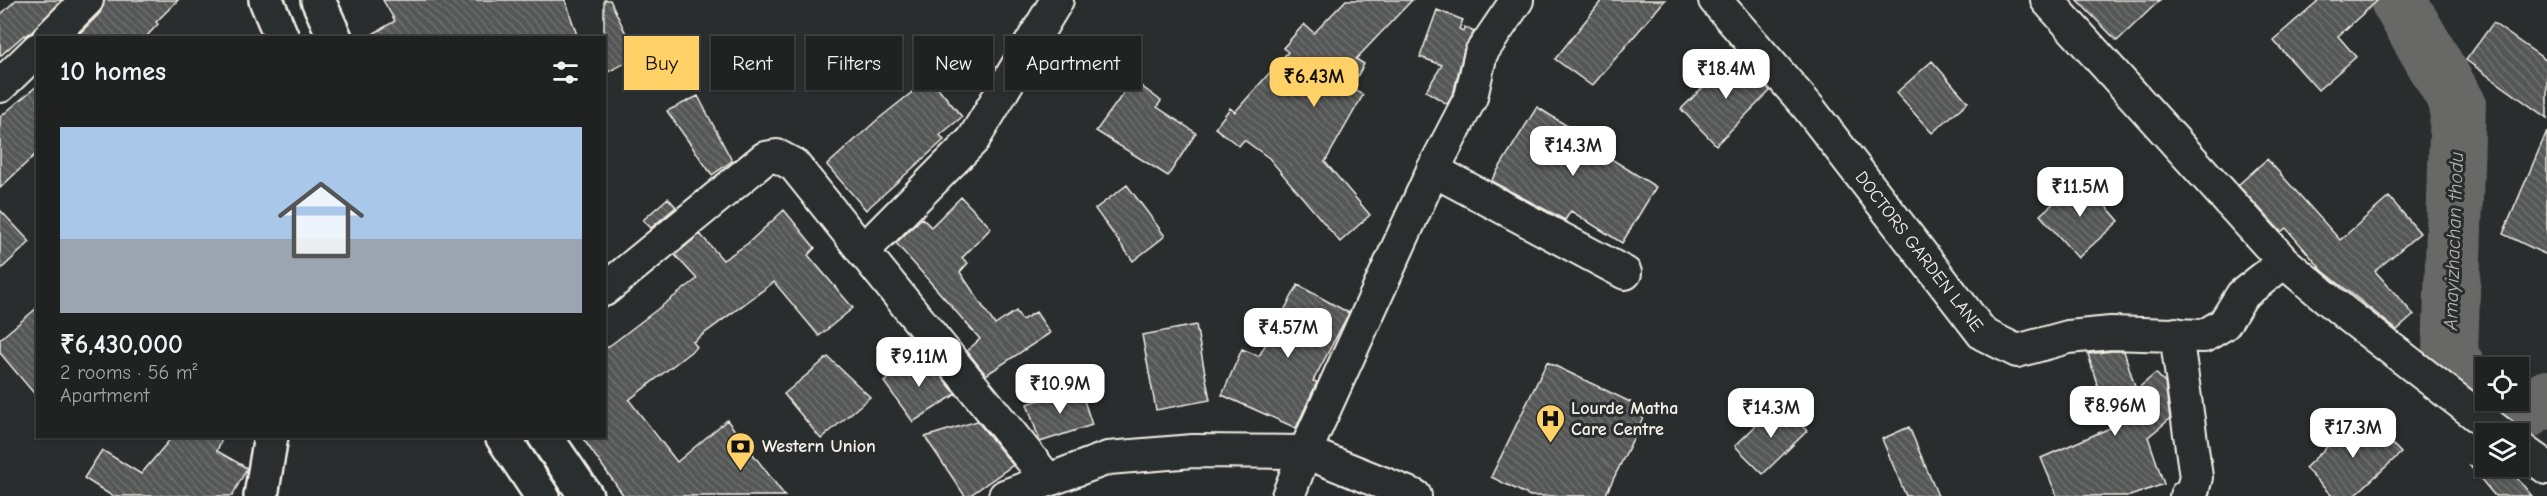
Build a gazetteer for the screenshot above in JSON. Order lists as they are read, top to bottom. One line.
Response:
{"streets":{"street":["DOCTORS GARDEN LANE"]},"water":["Amayizhachan thodu"],"places":{"hospital":["Lourde Matha Care Centre"],"bank":["Western Union"]},"page":{"chip":["Buy","Rent","Filters","New","Apartment"],"heading":"10 homes","price":["₹18.4M","₹6.43M","₹14.3M","₹11.5M","₹4.57M","₹9.11M","₹10.9M","₹8.96M","₹14.3M","₹17.3M"],"list":[{"name":"₹6,430,000","note":"2 rooms · 56 m² · Apartment"}]}}
